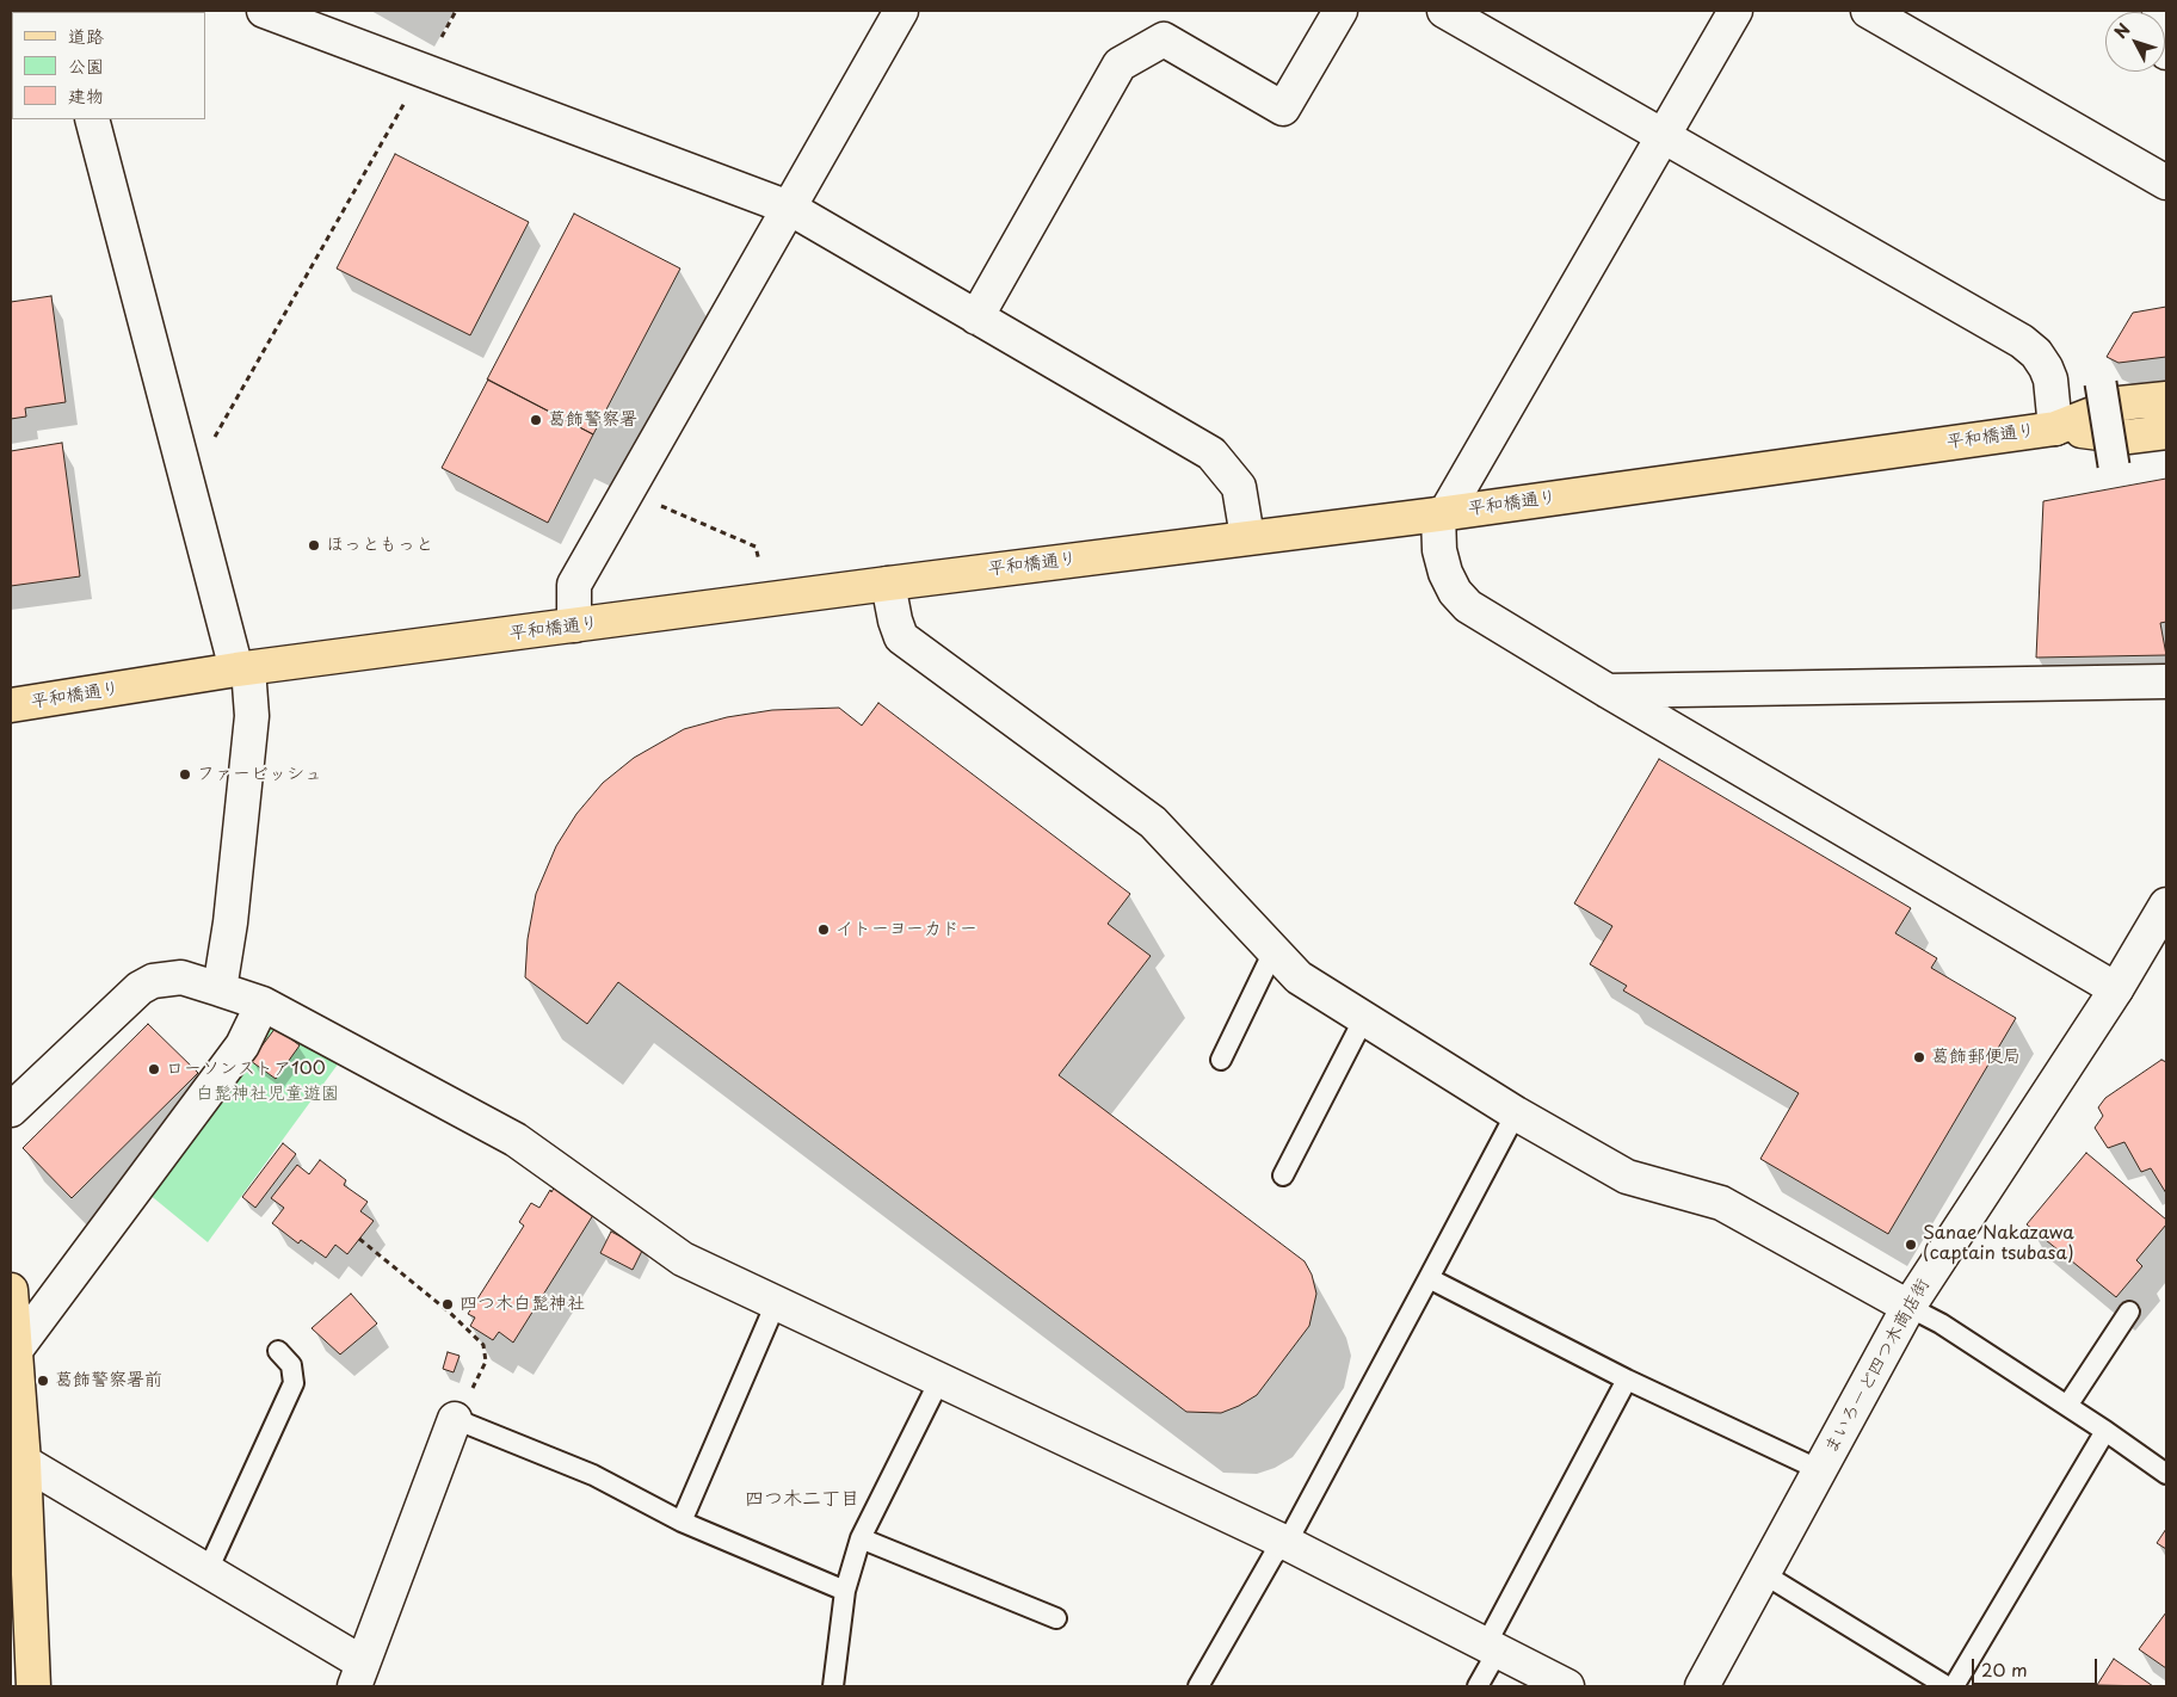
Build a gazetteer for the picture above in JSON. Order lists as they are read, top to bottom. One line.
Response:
{"streets":{"main road":["平和橋通り"],"street":["まいろーど四つ木商店街"]},"districts":["四つ木二丁目"],"parks":["白髭神社児童遊園"],"places":["葛飾警察署","ほっともっと","ファービッシュ","イトーヨーカドー","葛飾郵便局","ローソンストア100","Sanae Nakazawa (captain tsubasa)","四つ木白髭神社","葛飾警察署前"],"legend":["道路","公園","建物"],"scale_bar":"20 m","north":"top left"}
